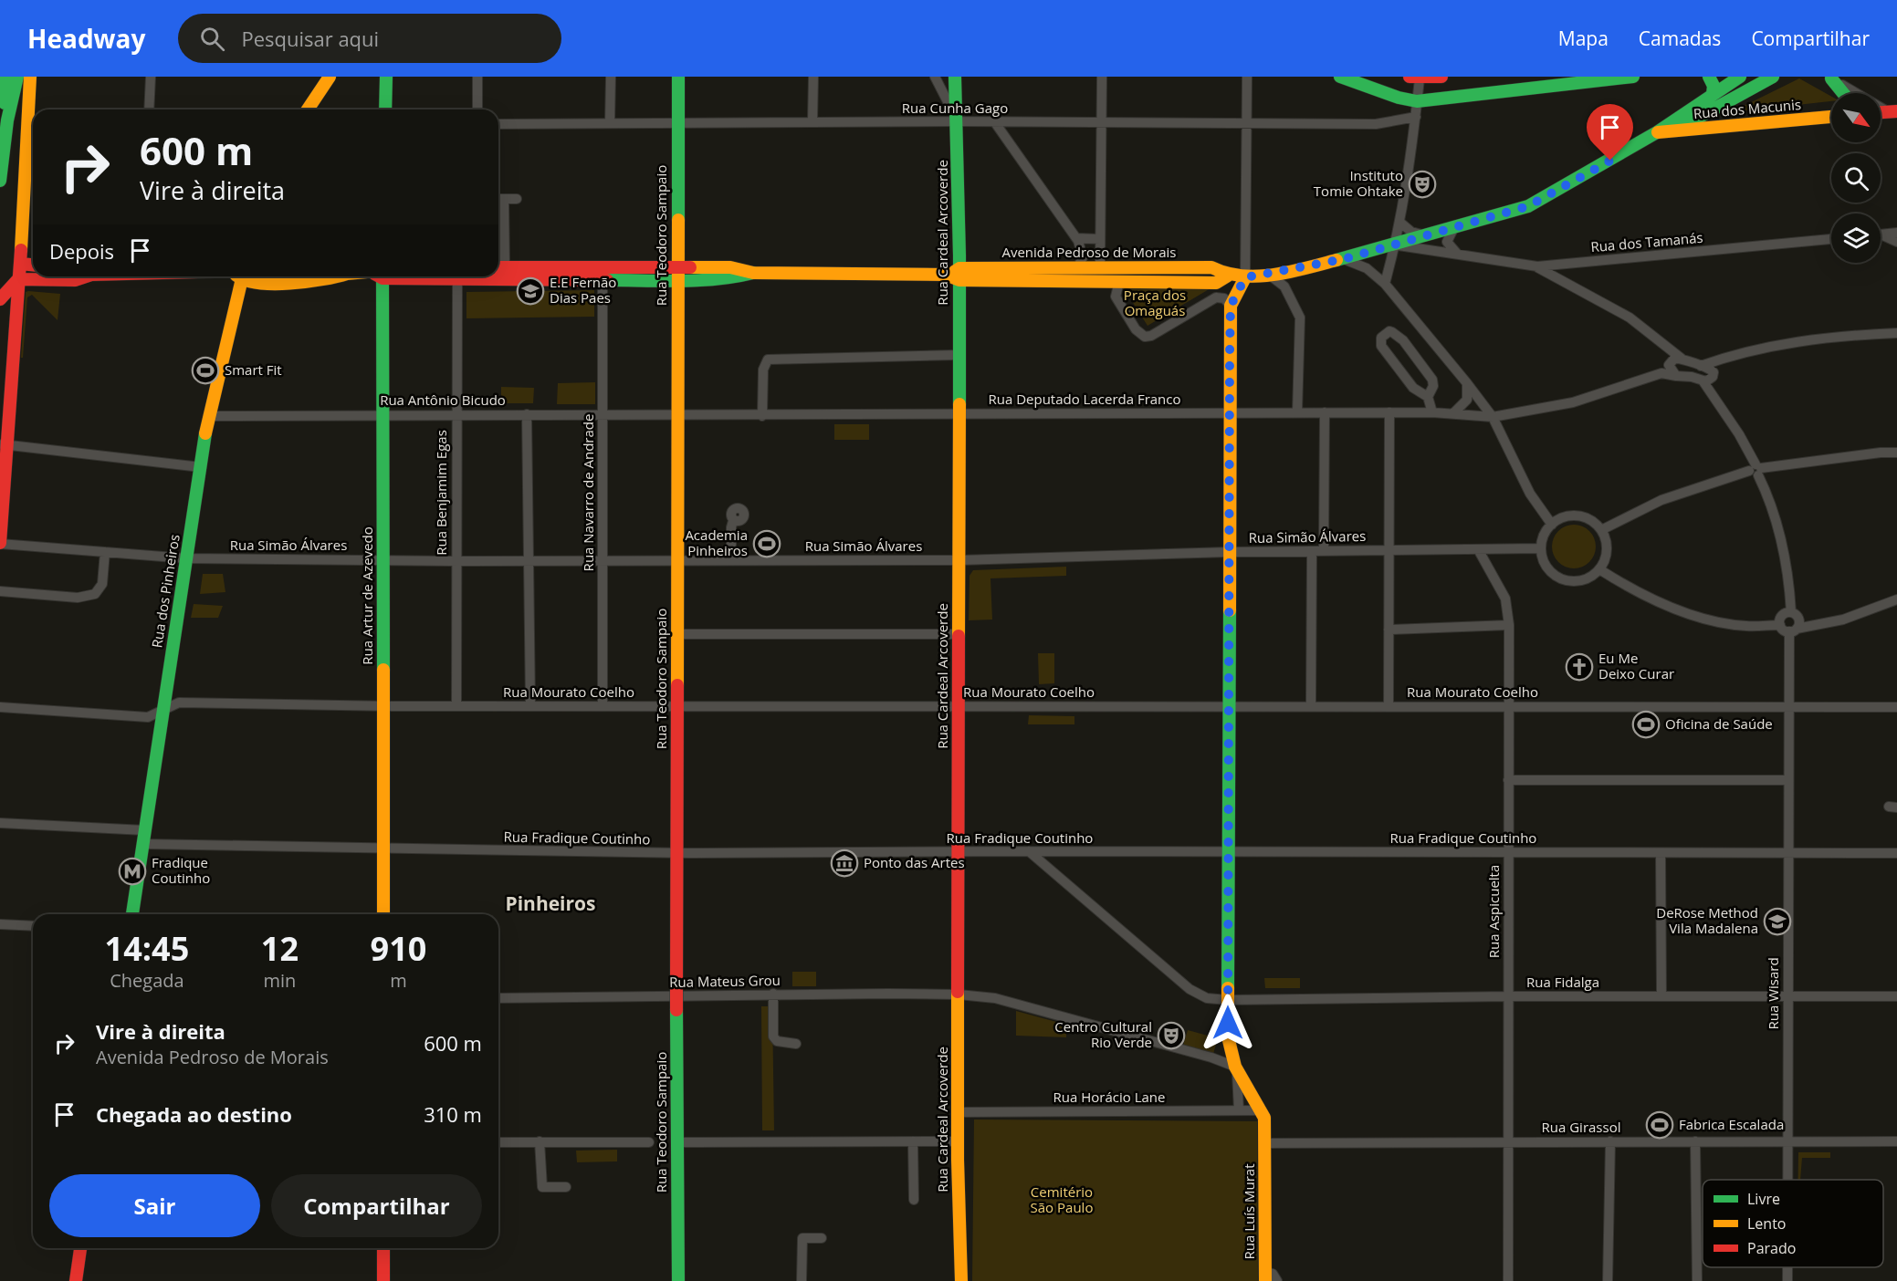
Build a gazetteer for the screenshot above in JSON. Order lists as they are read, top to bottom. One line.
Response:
{"streets":{"main road":["Rua dos Macunis","Rua Cardeal Arcoverde","Rua Teodoro Sampaio","Avenida Pedroso de Morais","Rua dos Pinheiros","Rua Artur de Azevedo","Rua Luís Murat"],"street":["Rua Cunha Gago","Rua dos Tamanás","Rua Deputado Lacerda Franco","Rua Antônio Bicudo","Rua Benjamim Egas","Rua Navarro de Andrade","Rua Simão Álvares","Rua Mourato Coelho","Rua Fradique Coutinho","Rua Aspicuelta","Rua Mateus Grou","Rua Fidalga","Rua Wisard","Rua Horácio Lane","Rua Girassol"]},"crossings":[["Rua Cunha Gago","Rua Cardeal Arcoverde"],["Rua Cunha Gago","Rua Teodoro Sampaio"],["Rua dos Macunis","Avenida Pedroso de Morais"],["Rua Cardeal Arcoverde","Avenida Pedroso de Morais"],["Rua Cardeal Arcoverde","Rua Deputado Lacerda Franco"],["Rua Cardeal Arcoverde","Rua Simão Álvares"],["Rua Cardeal Arcoverde","Rua Mourato Coelho"],["Rua Cardeal Arcoverde","Rua Fradique Coutinho"],["Rua Cardeal Arcoverde","Rua Mateus Grou"],["Rua Cardeal Arcoverde","Rua Horácio Lane"],["Rua Teodoro Sampaio","Avenida Pedroso de Morais"],["Rua Teodoro Sampaio","Rua Deputado Lacerda Franco"],["Rua Teodoro Sampaio","Rua Antônio Bicudo"],["Rua Teodoro Sampaio","Rua Simão Álvares"],["Rua Teodoro Sampaio","Rua Mourato Coelho"],["Rua Teodoro Sampaio","Rua Fradique Coutinho"],["Rua dos Tamanás","Avenida Pedroso de Morais"],["Avenida Pedroso de Morais","Rua Benjamim Egas"],["Avenida Pedroso de Morais","Rua Navarro de Andrade"],["Rua Deputado Lacerda Franco","Rua Antônio Bicudo"],["Rua Antônio Bicudo","Rua Benjamim Egas"],["Rua Antônio Bicudo","Rua Navarro de Andrade"],["Rua Antônio Bicudo","Rua dos Pinheiros"],["Rua Antônio Bicudo","Rua Artur de Azevedo"],["Rua Benjamim Egas","Rua Simão Álvares"],["Rua Benjamim Egas","Rua Mourato Coelho"],["Rua Navarro de Andrade","Rua Simão Álvares"],["Rua Navarro de Andrade","Rua Mourato Coelho"],["Rua Simão Álvares","Rua dos Pinheiros"],["Rua Simão Álvares","Rua Artur de Azevedo"],["Rua Simão Álvares","Rua Aspicuelta"],["Rua dos Pinheiros","Rua Mourato Coelho"],["Rua dos Pinheiros","Rua Fradique Coutinho"],["Rua Artur de Azevedo","Rua Mourato Coelho"],["Rua Artur de Azevedo","Rua Fradique Coutinho"],["Rua Mourato Coelho","Rua Aspicuelta"],["Rua Mourato Coelho","Rua Wisard"],["Rua Fradique Coutinho","Rua Aspicuelta"],["Rua Fradique Coutinho","Rua Fidalga"],["Rua Fradique Coutinho","Rua Wisard"],["Rua Aspicuelta","Rua Fidalga"],["Rua Aspicuelta","Rua Girassol"],["Rua Fidalga","Rua Wisard"],["Rua Wisard","Rua Girassol"],["Rua Horácio Lane","Rua Luís Murat"],["Rua Girassol","Rua Luís Murat"]],"districts":["Pinheiros"],"parks":["Praça dos Omaguás","Cemitério São Paulo"],"places":{"theatre":["Instituto Tomie Ohtake","Centro Cultural Rio Verde"],"school or university":["E.E Fernão Dias Paes","DeRose Method Vila Madalena"],"sports":["Smart Fit","Academia Pinheiros","Oficina de Saúde","Fabrica Escalada"],"church":["Eu Me Deixo Curar"],"museum":["Ponto das Artes"],"metro station":["Fradique Coutinho"]},"legend":["Livre","Lento","Parado"],"north":"bottom right","page":{"header":"Headway","search":"Pesquisar aqui","nav":["Mapa","Camadas","Compartilhar"],"turn":["600 m","Vire à direita"],"then":"Depois","eta":["14:45","Chegada","12","min","910","m"],"list":[{"name":"Vire à direita","note":"Avenida Pedroso de Morais","value":"600 m"},{"name":"Chegada ao destino","value":"310 m"}],"buttons":["Sair","Compartilhar"]}}
